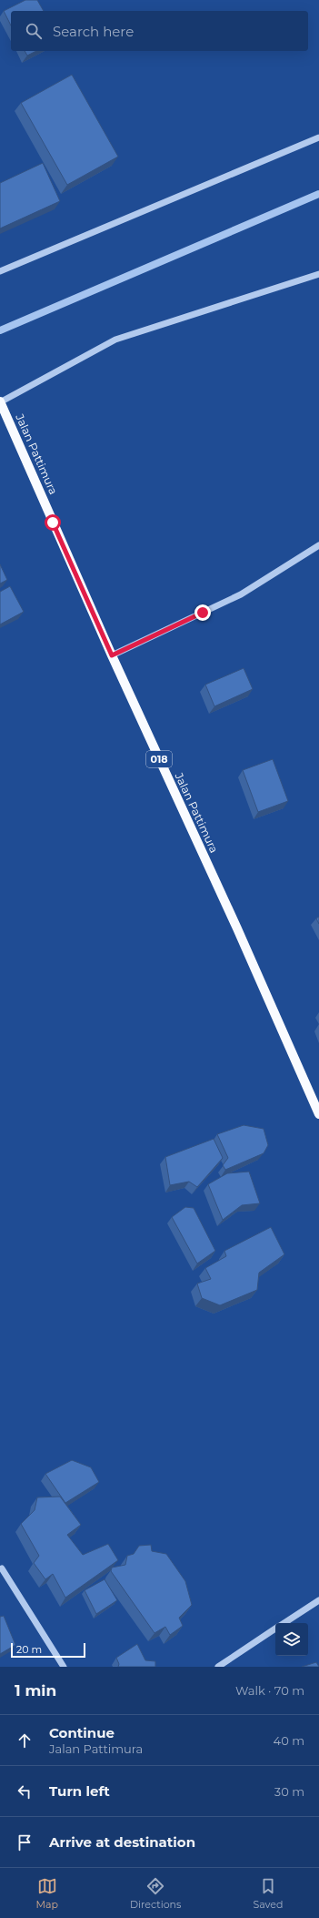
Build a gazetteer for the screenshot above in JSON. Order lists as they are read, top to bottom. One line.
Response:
{"streets":{"main road":["Jalan Pattimura","018"]},"scale_bar":"20 m","page":{"search":"Search here","scale":"20 m","heading":["1 min","Walk · 70 m"],"list":[["Continue","Jalan Pattimura","40 m"],["Turn left","30 m"],"Arrive at destination"],"nav":["Map","Directions","Saved"]}}
